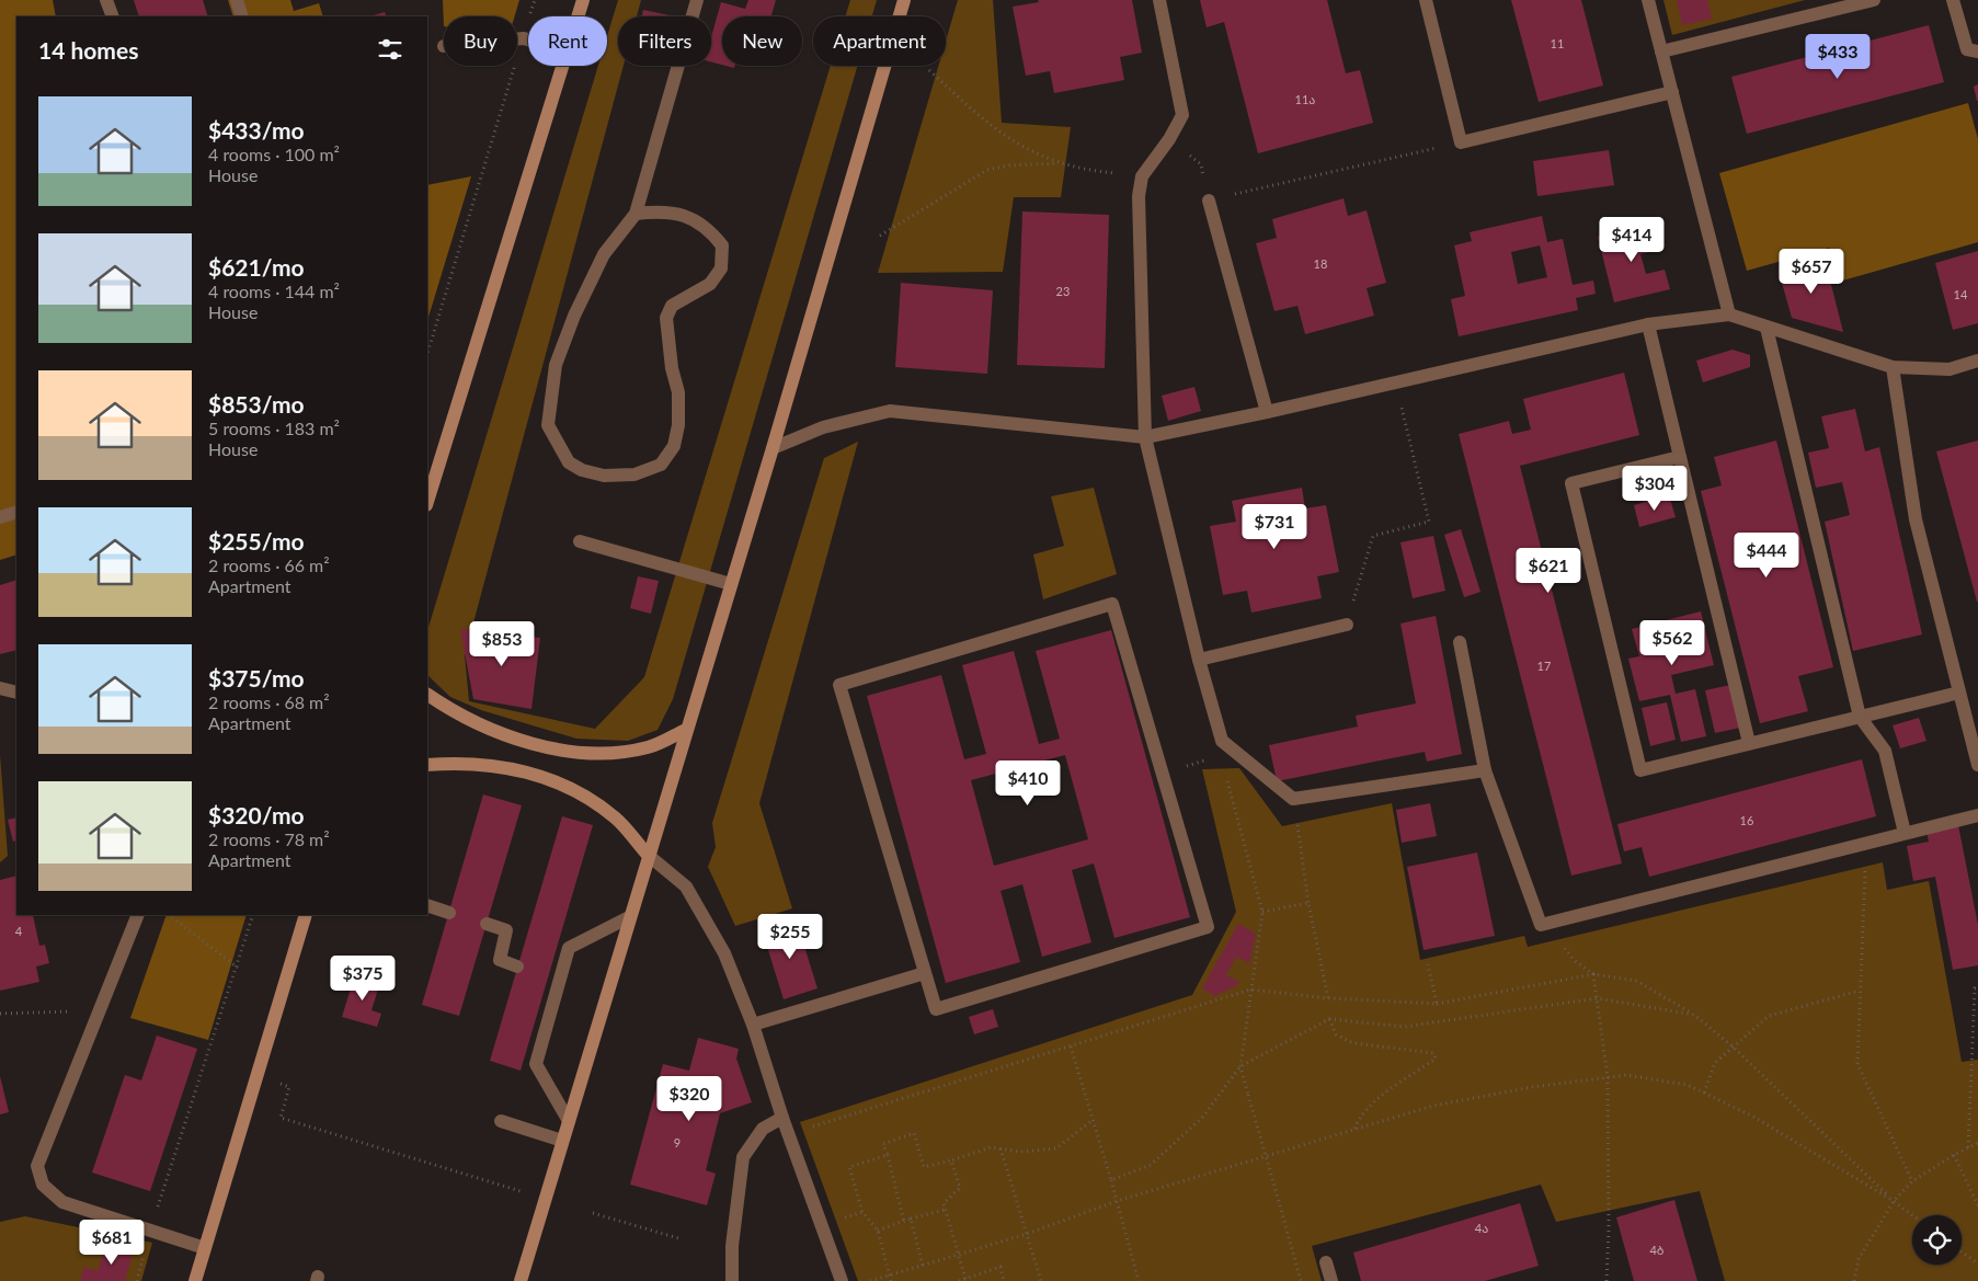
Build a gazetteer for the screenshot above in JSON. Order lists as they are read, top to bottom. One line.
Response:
{"house_numbers":["11","11ა","18","23","14","17","16","4","9","4ა","4ბ"],"page":{"chip":["Buy","Rent","Filters","New","Apartment"],"heading":"14 homes","price":["$433","$414","$657","$304","$731","$444","$621","$562","$853","$410","$255","$375","$320","$681"],"list":[{"name":"$433/mo","note":"4 rooms · 100 m² · House"},{"name":"$621/mo","note":"4 rooms · 144 m² · House"},{"name":"$853/mo","note":"5 rooms · 183 m² · House"},{"name":"$255/mo","note":"2 rooms · 66 m² · Apartment"},{"name":"$375/mo","note":"2 rooms · 68 m² · Apartment"},{"name":"$320/mo","note":"2 rooms · 78 m² · Apartment"}]}}
